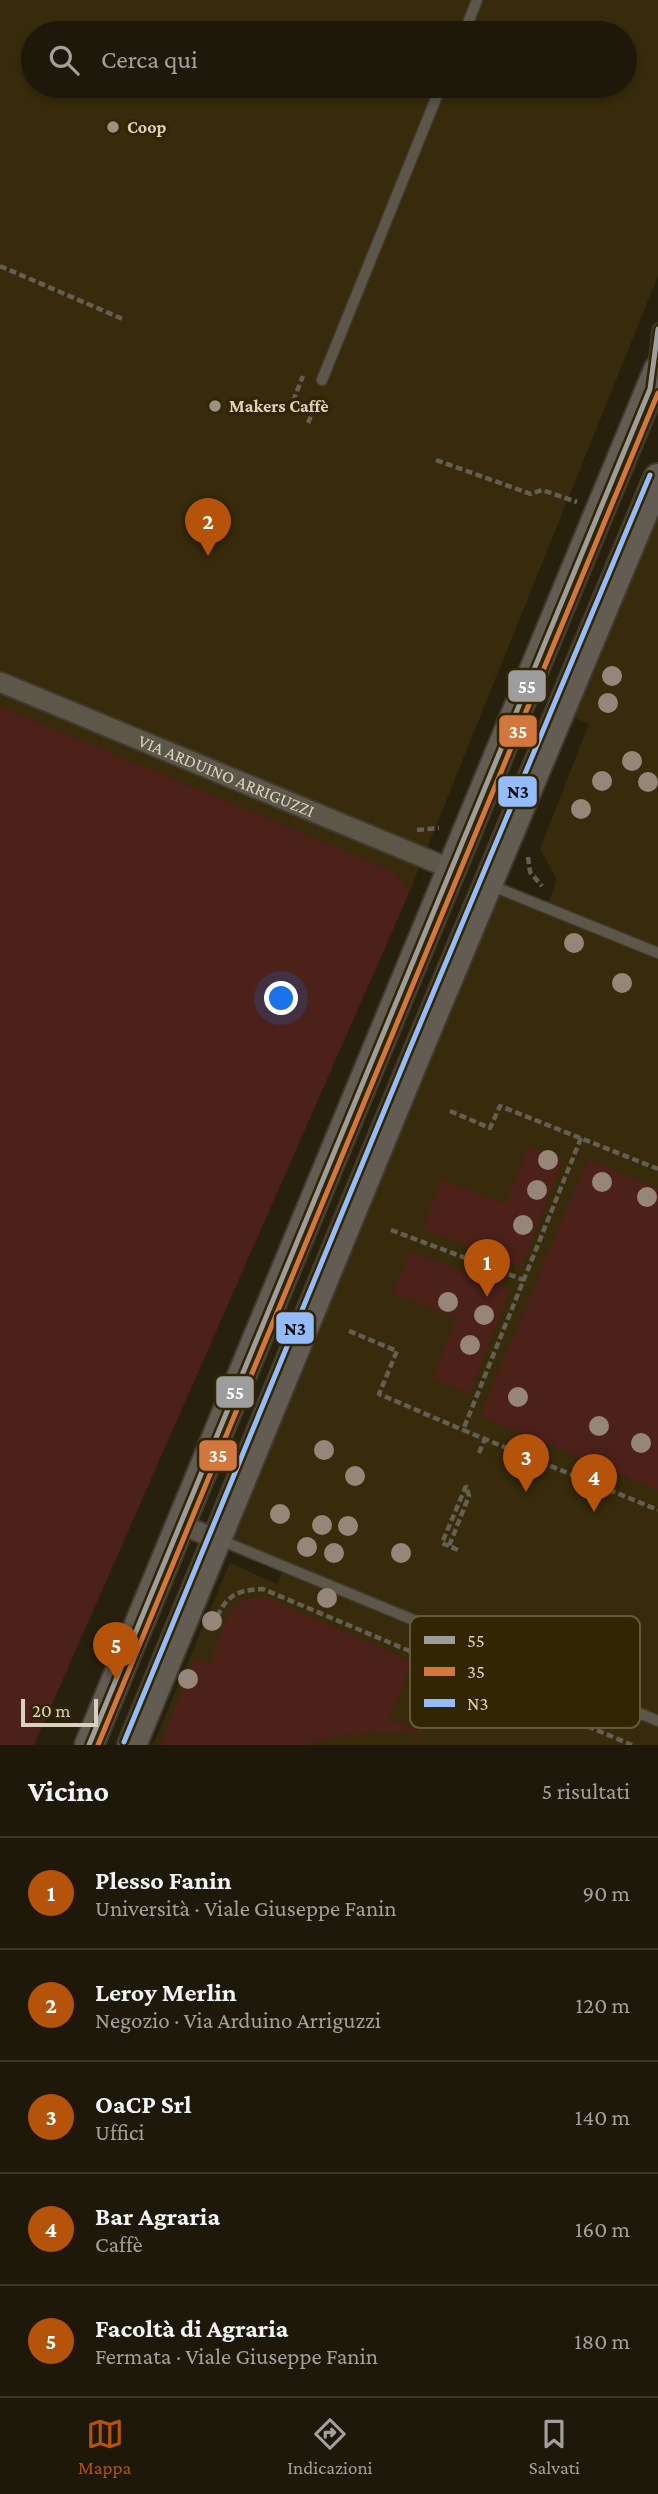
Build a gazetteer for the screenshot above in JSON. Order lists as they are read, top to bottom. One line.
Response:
{"streets":{"street":["VIA ARDUINO ARRIGUZZI"]},"places":["Coop","Makers Caffè"],"lines":["transit line 55","transit line 35","transit line N3"],"legend":["55","35","N3"],"scale_bar":"20 m","page":{"search":"Cerca qui","pins":["2","1","3","4","5"],"scale":"20 m","heading":["Vicino","5 risultati"],"list":[{"mark":"1","name":"Plesso Fanin","note":"Università · Viale Giuseppe Fanin","value":"90 m"},{"mark":"2","name":"Leroy Merlin","note":"Negozio · Via Arduino Arriguzzi","value":"120 m"},{"mark":"3","name":"OaCP Srl","note":"Uffici","value":"140 m"},{"mark":"4","name":"Bar Agraria","note":"Caffè","value":"160 m"},{"mark":"5","name":"Facoltà di Agraria","note":"Fermata · Viale Giuseppe Fanin","value":"180 m"}],"nav":["Mappa","Indicazioni","Salvati"]}}
